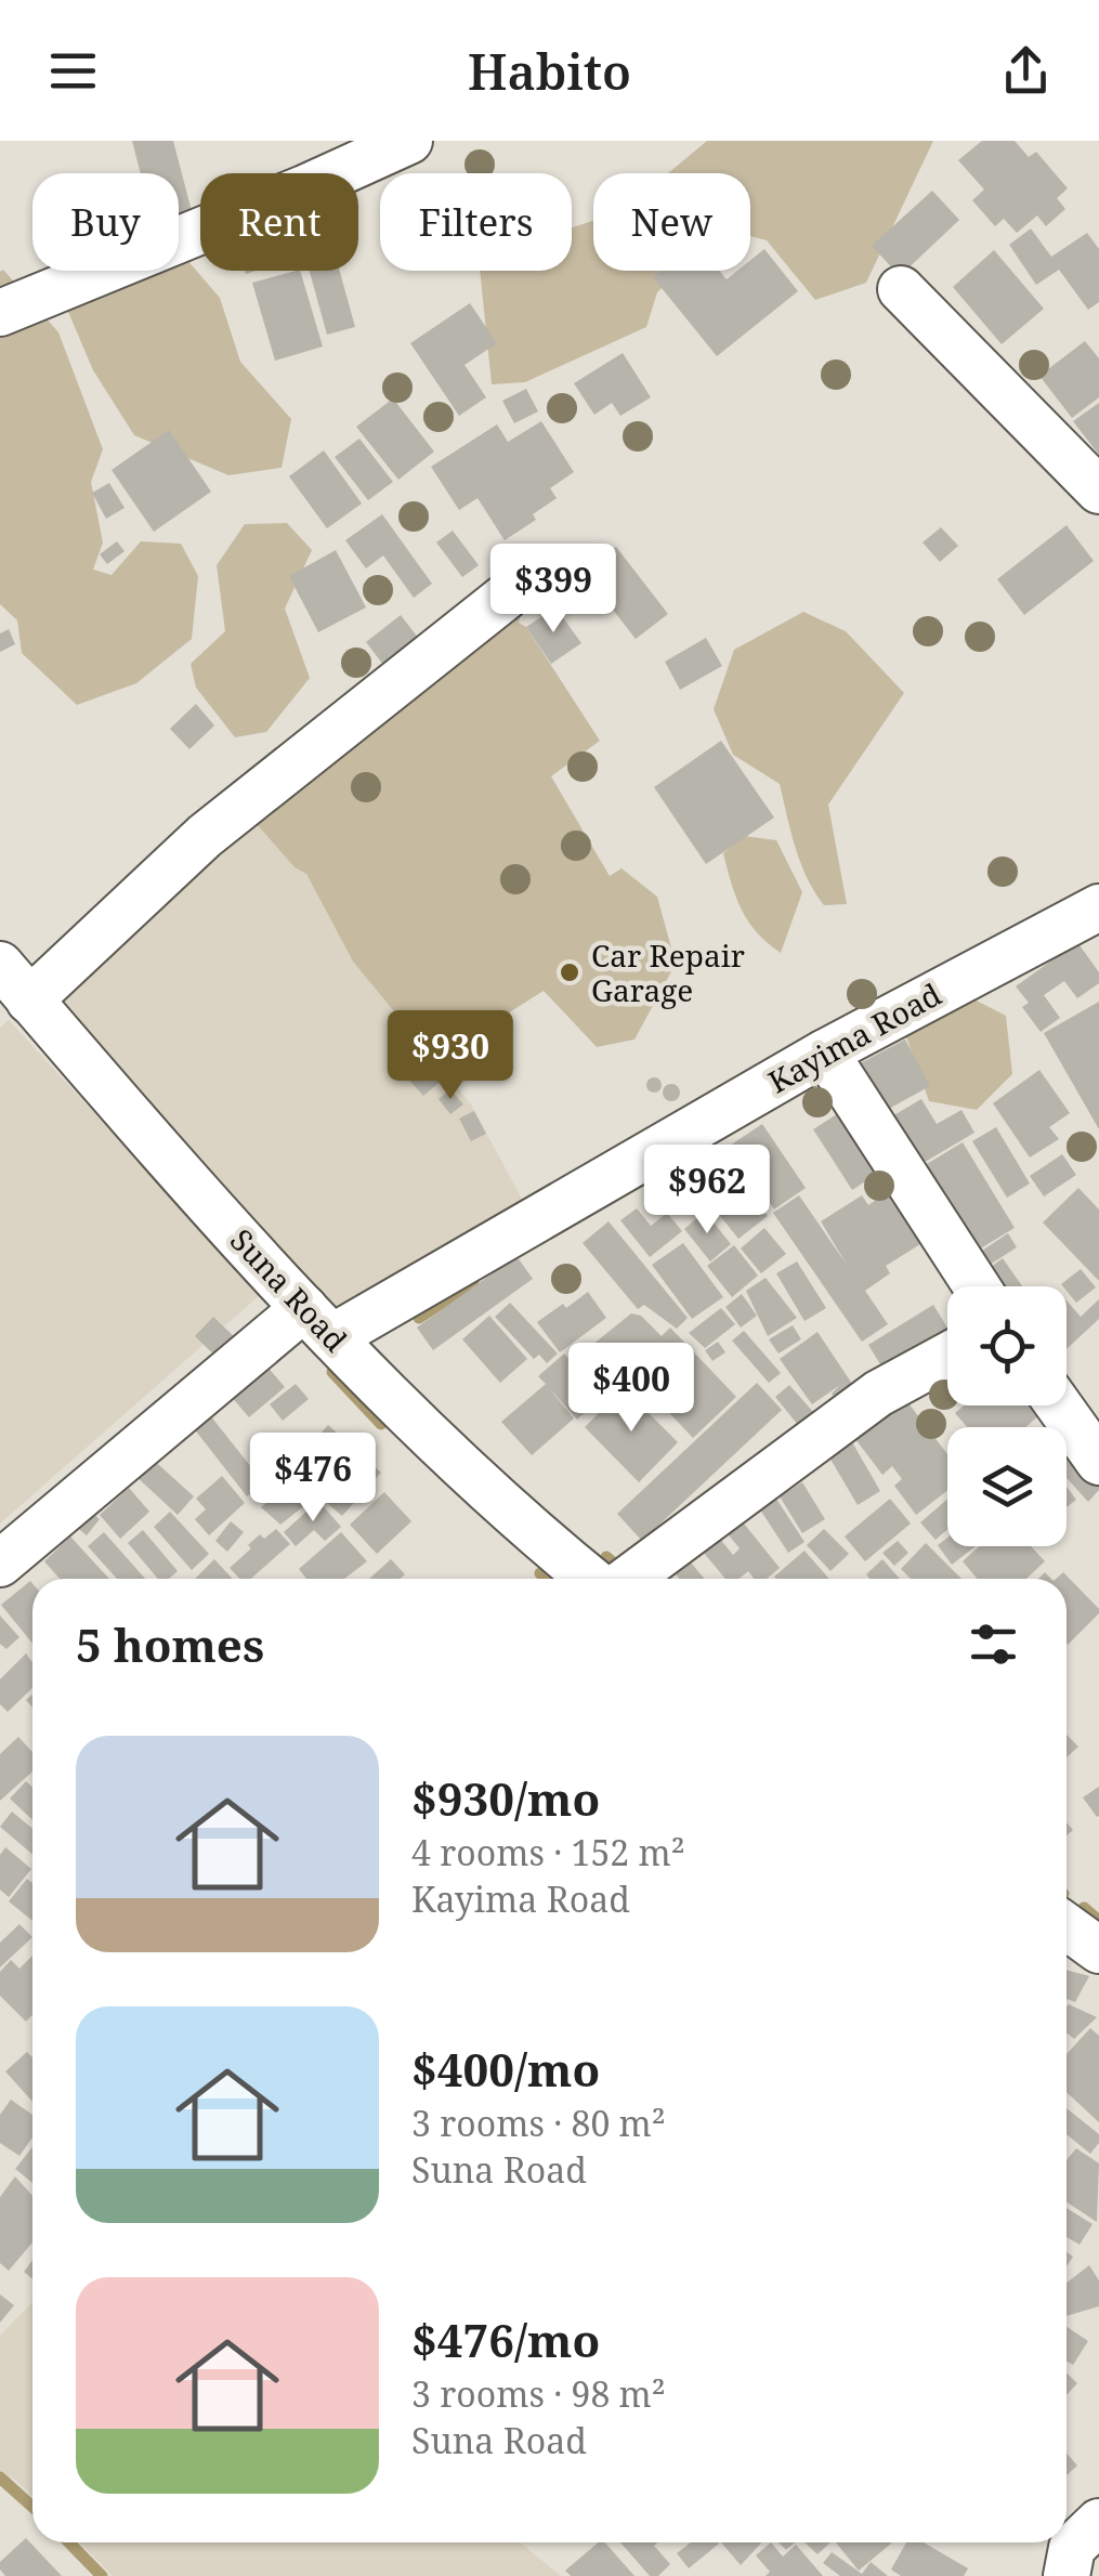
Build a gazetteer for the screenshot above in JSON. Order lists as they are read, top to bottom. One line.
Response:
{"streets":{"street":["Kayima Road","Suna Road"]},"crossings":[["Kayima Road","Suna Road"]],"places":["Car Repair Garage"],"page":{"header":"Habito","chip":["Buy","Rent","Filters","New"],"price":["$399","$930","$962","$400","$476"],"heading":"5 homes","list":[{"name":"$930/mo","note":"4 rooms · 152 m² · Kayima Road"},{"name":"$400/mo","note":"3 rooms · 80 m² · Suna Road"},{"name":"$476/mo","note":"3 rooms · 98 m² · Suna Road"}]}}
